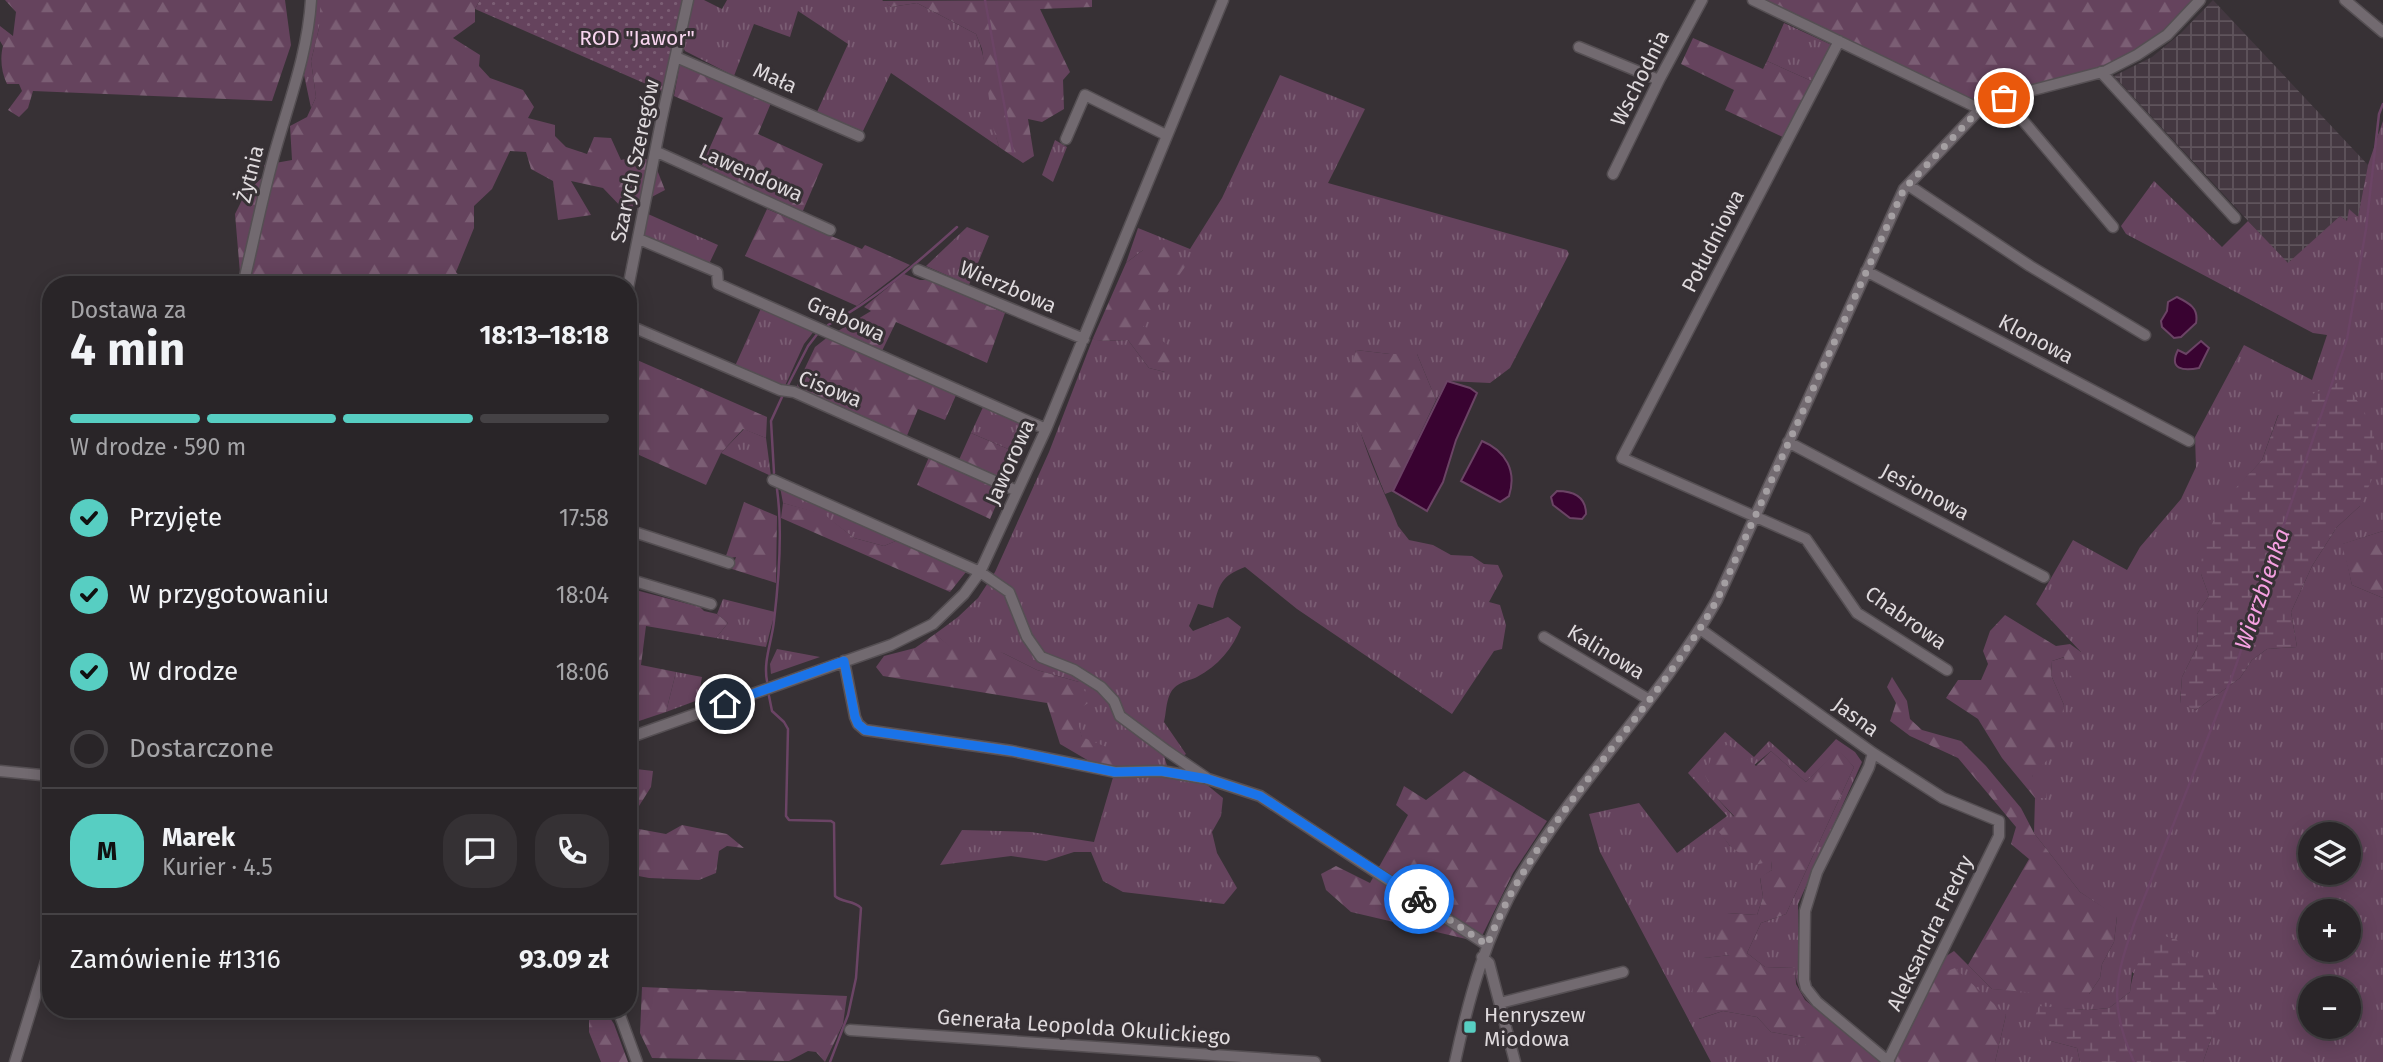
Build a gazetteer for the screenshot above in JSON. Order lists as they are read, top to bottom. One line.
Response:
{"streets":{"street":["Mała","Wschodnia","Szarych Szeregów","Lawendowa","Żytnia","Południowa","Wierzbowa","Grabowa","Klonowa","Cisowa","Jaworowa","Jesionowa","Chabrowa","Kalinowa","Jasna","Aleksandra Fredry","Generała Leopolda Okulickiego"]},"crossings":[["Mała","Szarych Szeregów"],["Szarych Szeregów","Lawendowa"],["Szarych Szeregów","Grabowa"],["Południowa","Chabrowa"],["Wierzbowa","Jaworowa"],["Grabowa","Jaworowa"],["Cisowa","Jaworowa"],["Jasna","Aleksandra Fredry"]],"water":["Wierzbienka"],"parks":["ROD \"Jawor\""],"places":{"transit":["Henryszew Miodowa"]},"page":{"heading":["4 min","Dostawa za","18:13–18:18"],"panel":["Marek","Kurier · 4.5","Zamówienie #1316","93.09 zł"],"bar":"W drodze · 590 m","list":[["Przyjęte","17:58"],["W przygotowaniu","18:04"],["W drodze","18:06"],"Dostarczone"],"round":"M","map_buttons":["+","−"]}}
